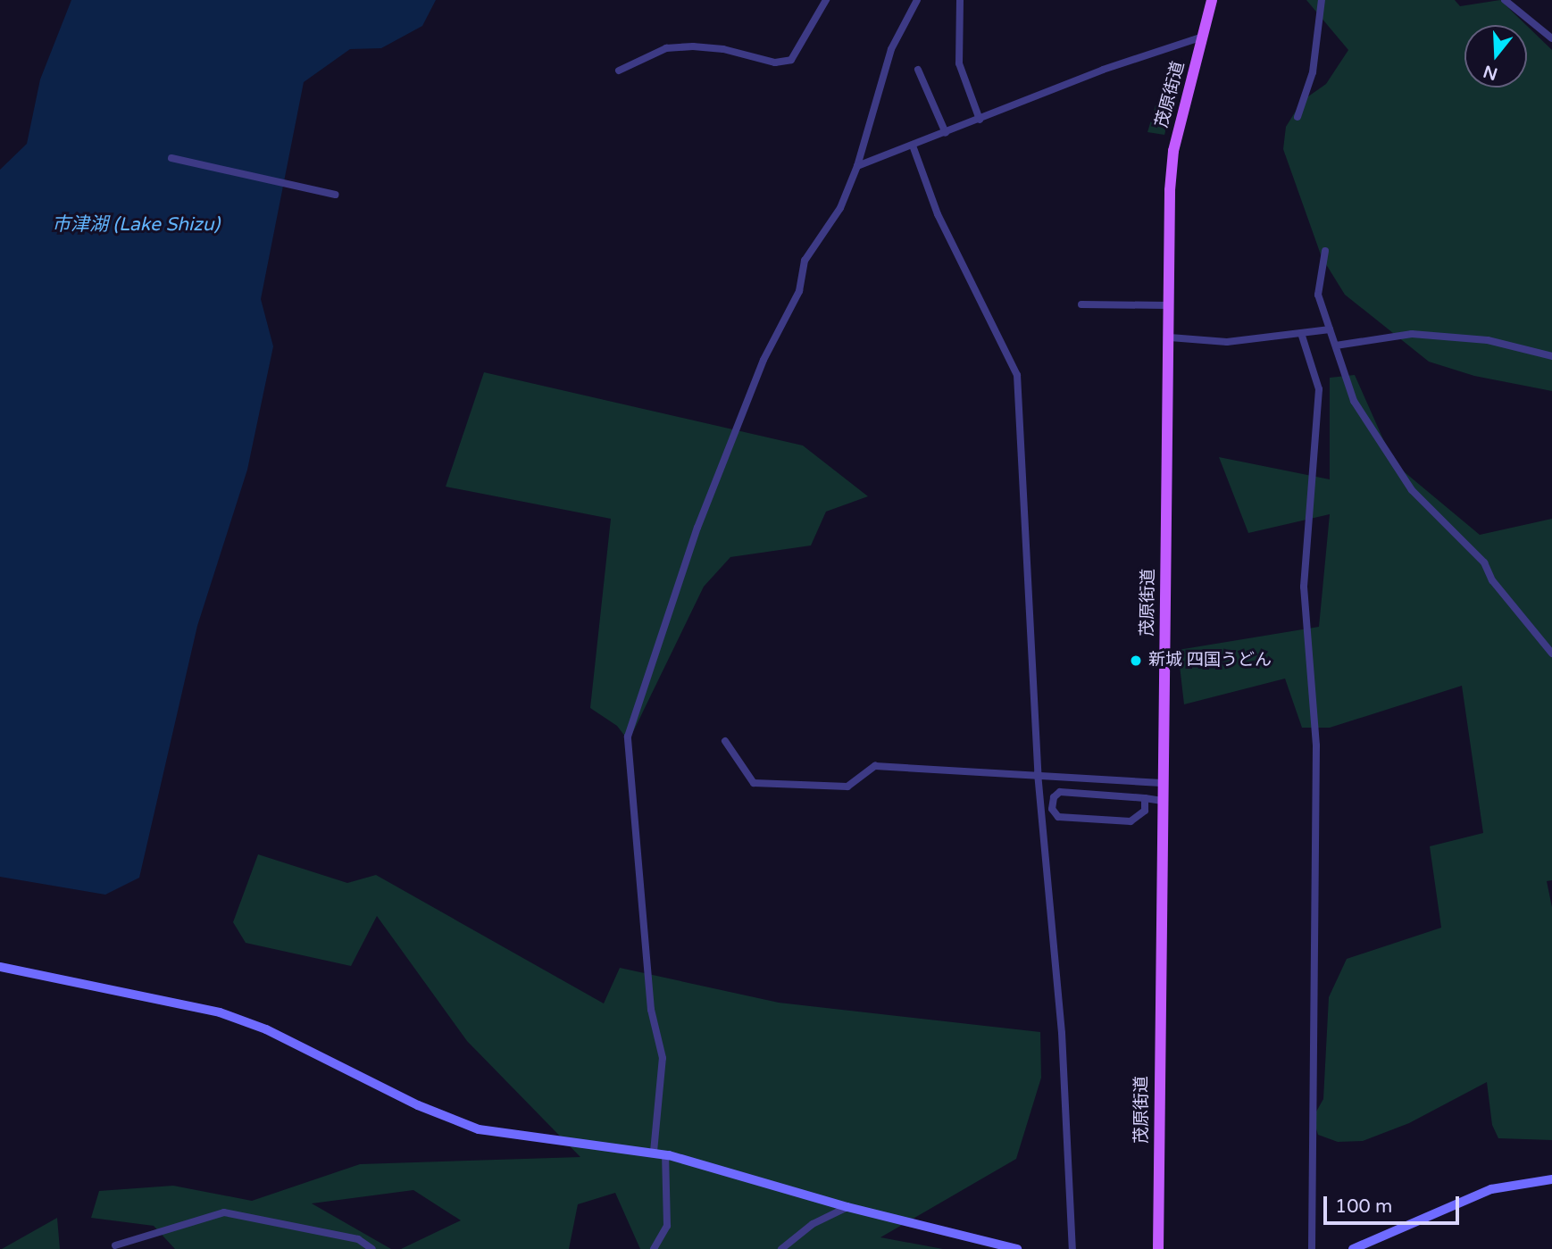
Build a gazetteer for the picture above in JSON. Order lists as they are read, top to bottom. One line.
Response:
{"streets":{"main road":["茂原街道"]},"water":["市津湖 (Lake Shizu)"],"places":["新城 四国うどん"],"scale_bar":"100 m","north":"bottom"}
